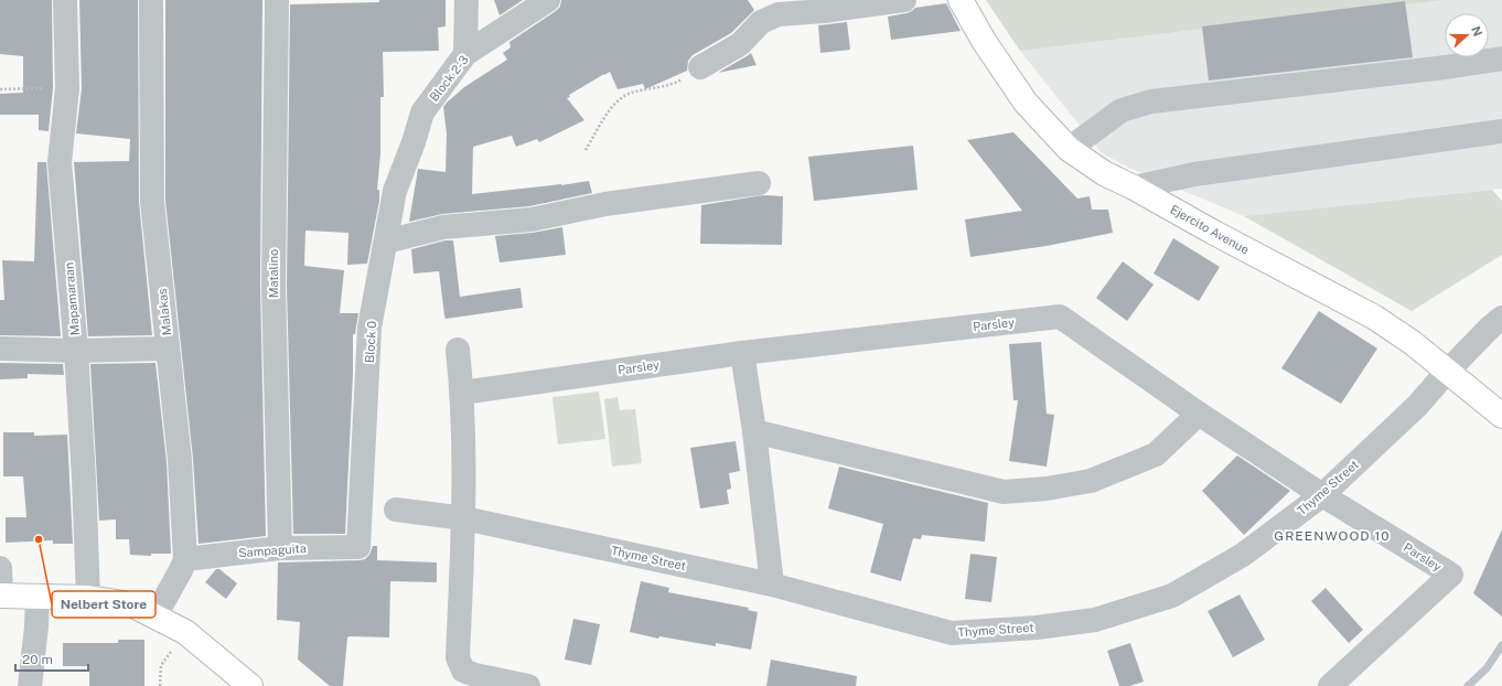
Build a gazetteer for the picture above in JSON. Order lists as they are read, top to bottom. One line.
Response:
{"streets":{"main road":["Ejercito Avenue"],"street":["Block 2-3","Matalino","Mapamaraan","Malakas","Parsley","Block 0","Thyme Street","Sampaguita"]},"crossings":[["Block 2-3","Block 0"],["Ejercito Avenue","Thyme Street"],["Matalino","Sampaguita"],["Malakas","Sampaguita"],["Parsley","Thyme Street"],["Block 0","Sampaguita"]],"districts":["GREENWOOD 10"],"places":["Nelbert Store"],"scale_bar":"20 m","north":"right"}
